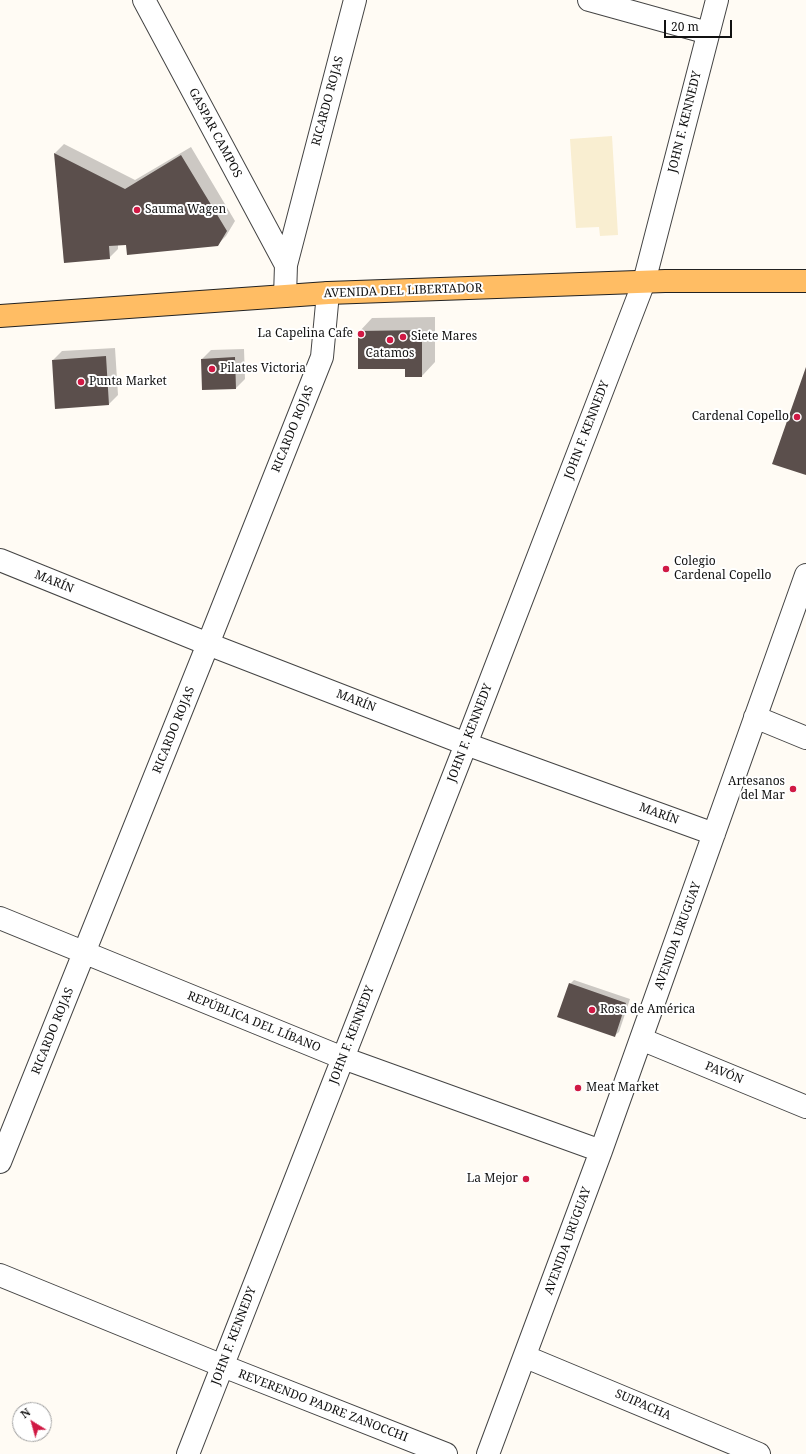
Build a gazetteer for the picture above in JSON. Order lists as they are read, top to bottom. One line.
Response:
{"streets":{"main road":["AVENIDA DEL LIBERTADOR"],"street":["RICARDO ROJAS","JOHN F. KENNEDY","GASPAR CAMPOS","MARÍN","AVENIDA URUGUAY","REPÚBLICA DEL LÍBANO","PAVÓN","SUIPACHA","REVERENDO PADRE ZANOCCHI"]},"crossings":[["RICARDO ROJAS","GASPAR CAMPOS"],["RICARDO ROJAS","AVENIDA DEL LIBERTADOR"],["RICARDO ROJAS","MARÍN"],["RICARDO ROJAS","REPÚBLICA DEL LÍBANO"],["JOHN F. KENNEDY","AVENIDA DEL LIBERTADOR"],["JOHN F. KENNEDY","MARÍN"],["JOHN F. KENNEDY","REPÚBLICA DEL LÍBANO"],["JOHN F. KENNEDY","REVERENDO PADRE ZANOCCHI"],["MARÍN","AVENIDA URUGUAY"],["AVENIDA URUGUAY","REPÚBLICA DEL LÍBANO"],["AVENIDA URUGUAY","PAVÓN"],["AVENIDA URUGUAY","SUIPACHA"]],"places":["Sauma Wagen","La Capelina Cafe","Siete Mares","Catamos","Pilates Victoria","Punta Market","Cardenal Copello","Colegio Cardenal Copello","Artesanos del Mar","Rosa de América","Meat Market","La Mejor"],"scale_bar":"20 m","north":"top left"}
